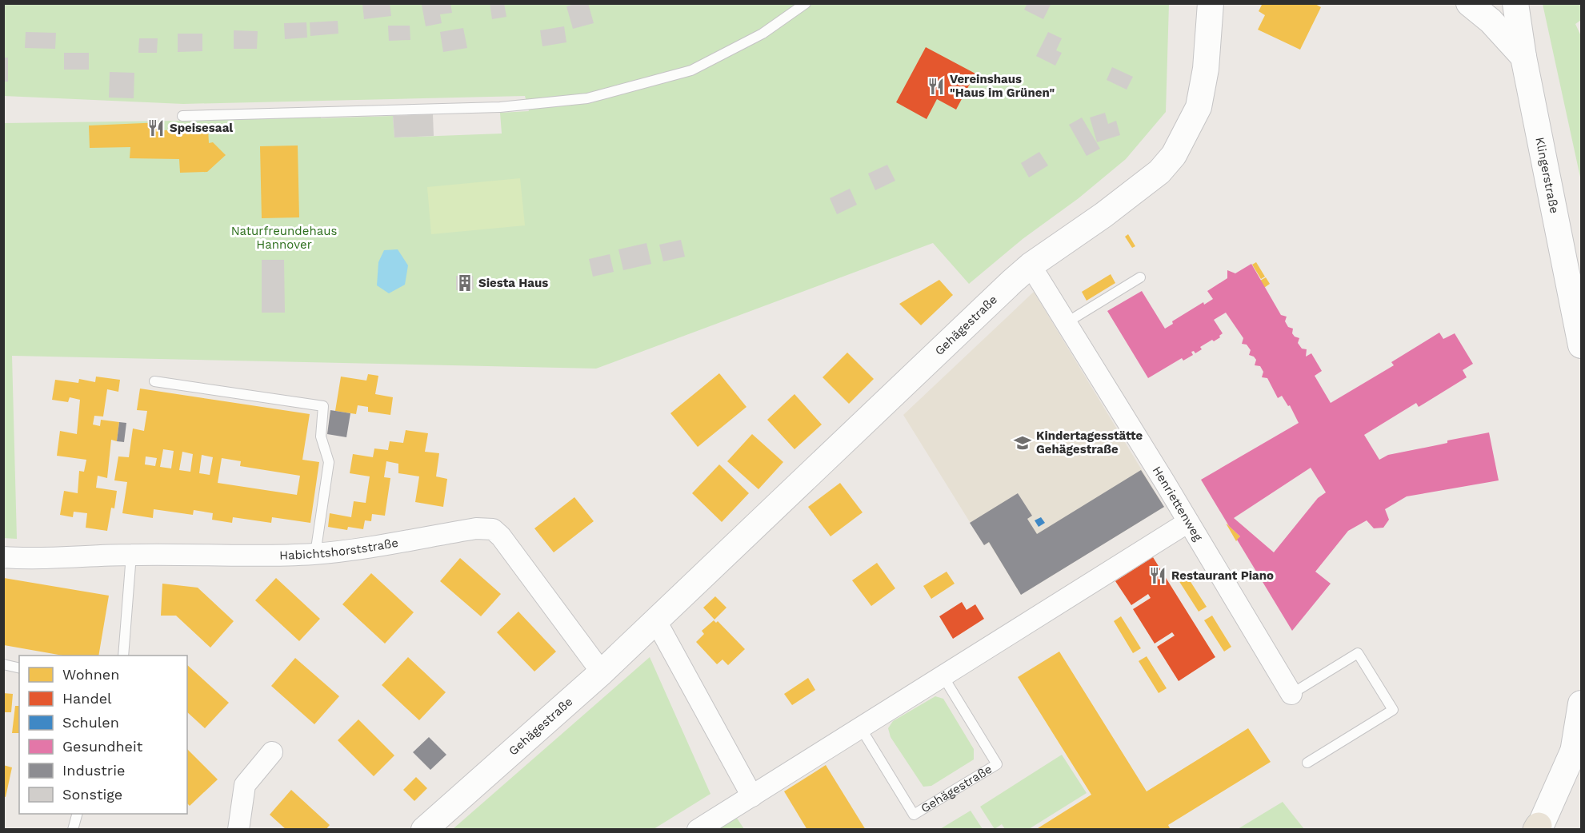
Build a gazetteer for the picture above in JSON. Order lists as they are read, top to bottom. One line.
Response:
{"streets":{"street":["Klingerstraße","Gehägestraße","Henriettenweg","Habichtshorststraße"]},"crossings":[["Gehägestraße","Henriettenweg"],["Gehägestraße","Habichtshorststraße"]],"parks":["Naturfreundehaus Hannover"],"places":{"restaurant":["Vereinshaus \"Haus im Grünen\"","Speisesaal","Restaurant Piano"],"building":["Siesta Haus"],"school or university":["Kindertagesstätte Gehägestraße"]},"legend":["Wohnen","Handel","Schulen","Gesundheit","Industrie","Sonstige"]}
